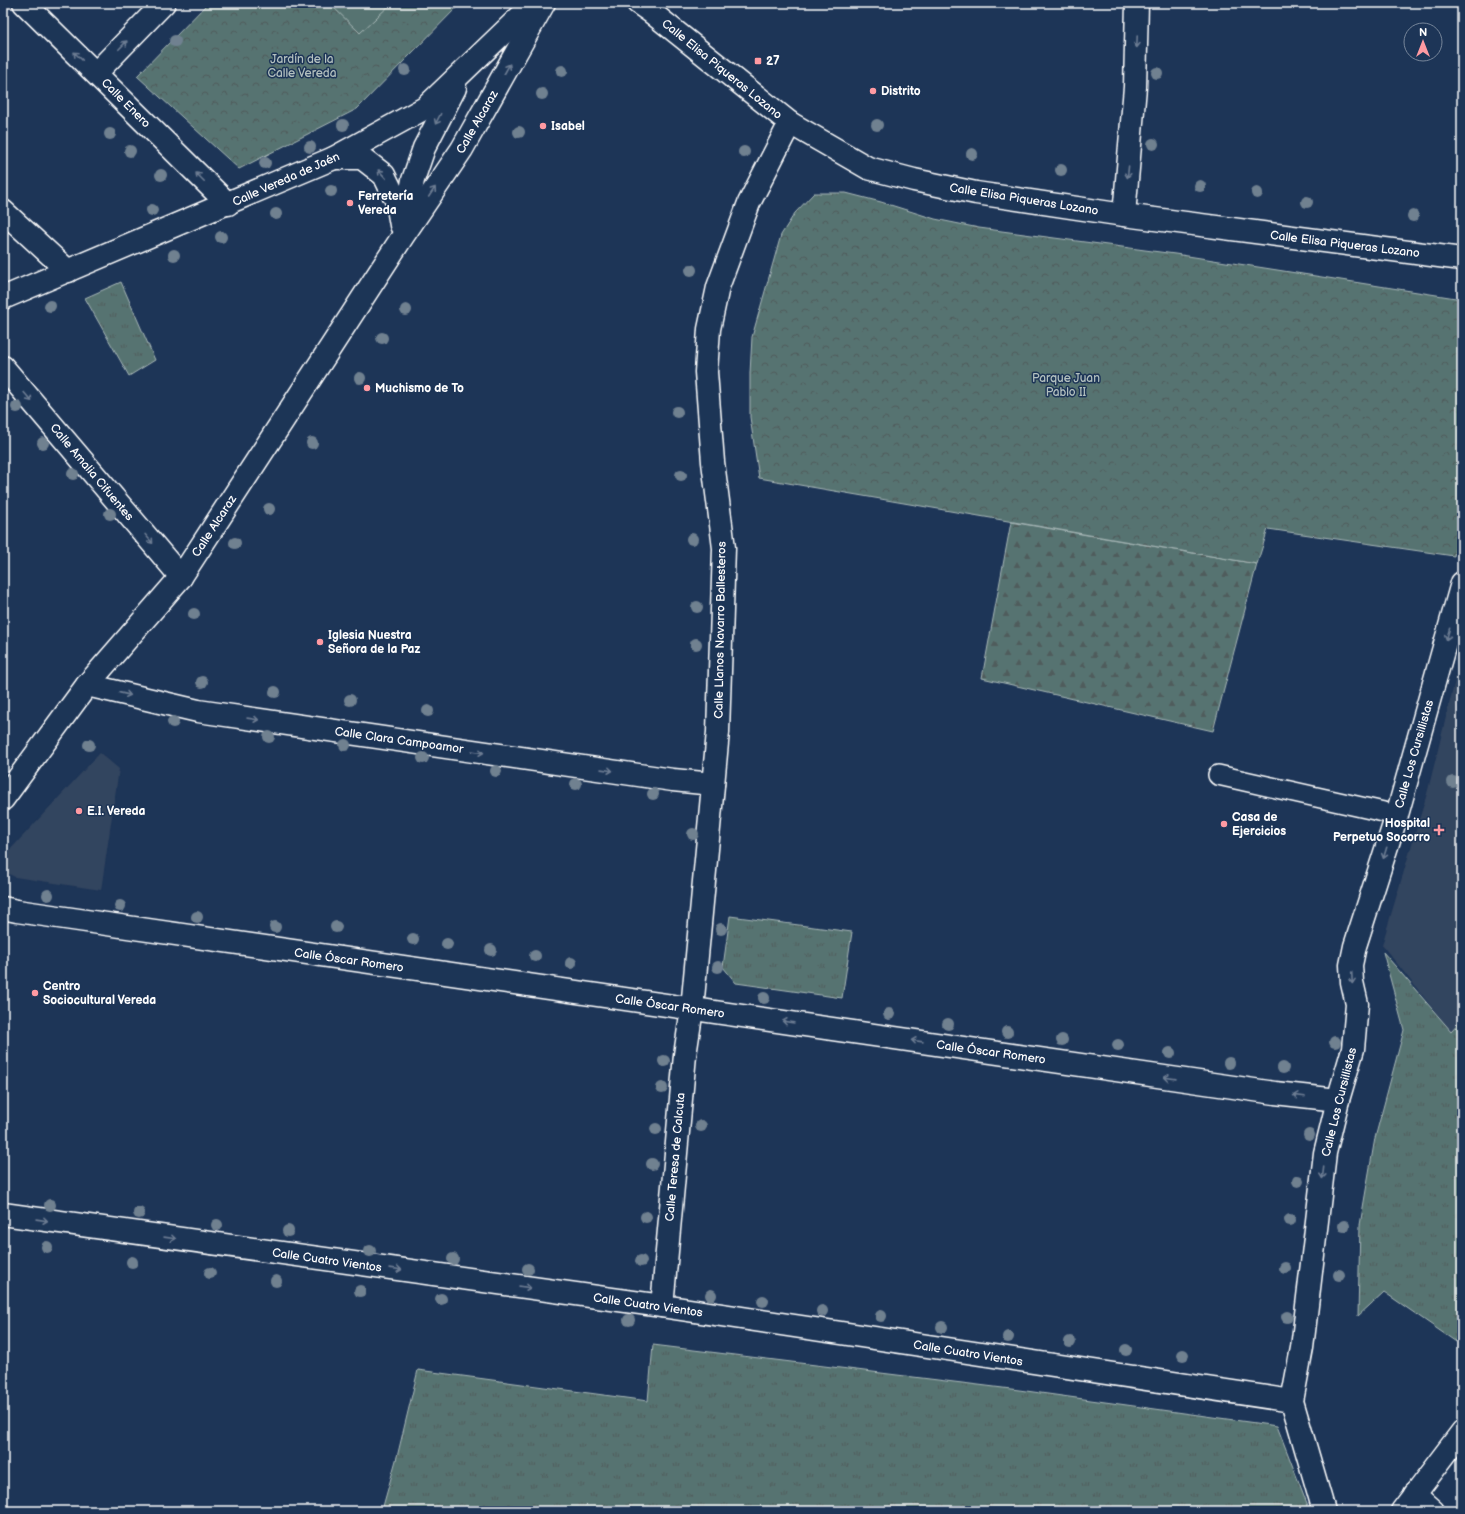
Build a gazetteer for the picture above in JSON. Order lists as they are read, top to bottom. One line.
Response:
{"streets":{"street":["Calle Elisa Piqueras Lozano","Calle Enero","Calle Alcaraz","Calle Vereda de Jaén","Calle Amalia Cifuentes","Calle Llanos Navarro Ballesteros","Calle Clara Campoamor","Calle Los Cursillistas","Calle Óscar Romero","Calle Teresa de Calcuta","Calle Cuatro Vientos"]},"crossings":[["Calle Elisa Piqueras Lozano","Calle Llanos Navarro Ballesteros"],["Calle Enero","Calle Vereda de Jaén"],["Calle Alcaraz","Calle Vereda de Jaén"],["Calle Alcaraz","Calle Amalia Cifuentes"],["Calle Alcaraz","Calle Clara Campoamor"],["Calle Llanos Navarro Ballesteros","Calle Clara Campoamor"],["Calle Llanos Navarro Ballesteros","Calle Óscar Romero"],["Calle Llanos Navarro Ballesteros","Calle Teresa de Calcuta"],["Calle Los Cursillistas","Calle Óscar Romero"],["Calle Los Cursillistas","Calle Cuatro Vientos"],["Calle Óscar Romero","Calle Teresa de Calcuta"],["Calle Teresa de Calcuta","Calle Cuatro Vientos"]],"one_way":["Calle Amalia Cifuentes","Calle Clara Campoamor","Calle Los Cursillistas","Calle Óscar Romero","Calle Cuatro Vientos"],"parks":["Jardín de la Calle Vereda","Parque Juan Pablo II"],"places":{"transit":["27"],"other":["Distrito","Isabel","Ferretería Vereda","Muchismo de To","Iglesia Nuestra Señora de la Paz","E.I. Vereda","Casa de Ejercicios","Centro Sociocultural Vereda"],"health":["Hospital Perpetuo Socorro"]},"north":"top"}
